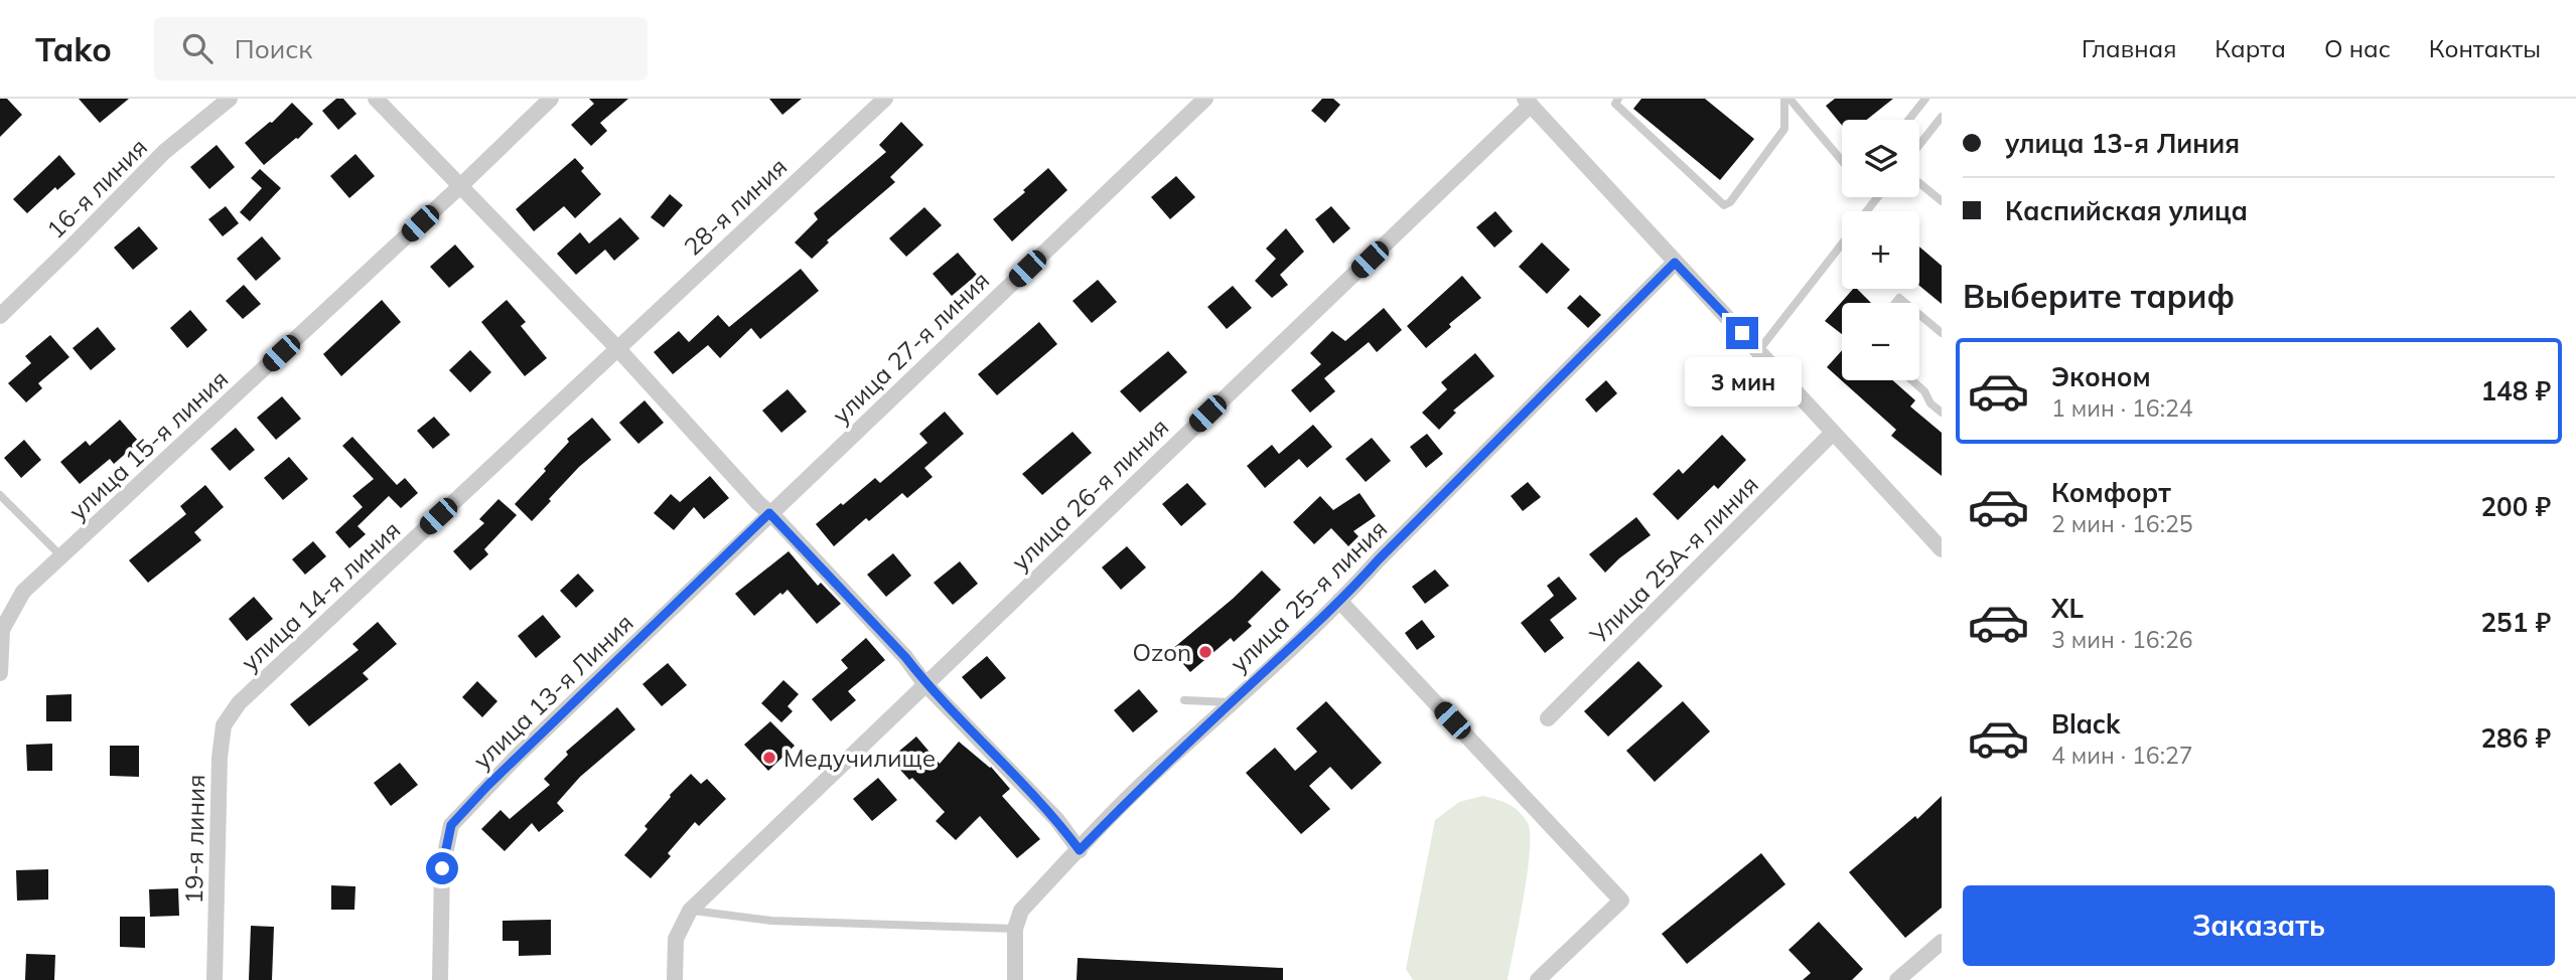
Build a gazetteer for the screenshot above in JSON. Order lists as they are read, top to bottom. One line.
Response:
{"streets":{"street":["16-я линия","28-я линия","улица 27-я линия","улица 15-я линия","улица 26-я линия","Улица 25А-я линия","улица 14-я линия","улица 25-я линия","улица 13-я Линия","19-я линия"]},"crossings":[["28-я линия","улица 14-я линия"],["улица 27-я линия","улица 13-я Линия"],["улица 14-я линия","19-я линия"]],"places":["Ozon","Медучилище"],"page":{"header":"Tako","search":"Поиск","nav":["Главная","Карта","О нас","Контакты"],"banner":["улица 13-я Линия","Каспийская улица"],"map_buttons":["+","−"],"heading":"Выберите тариф","list":[{"name":"Эконом","note":"1 мин · 16:24","value":"148 ₽"},{"name":"Комфорт","note":"2 мин · 16:25","value":"200 ₽"},{"name":"XL","note":"3 мин · 16:26","value":"251 ₽"},{"name":"Black","note":"4 мин · 16:27","value":"286 ₽"}],"bubble":"3 мин","buttons":"Заказать"}}
